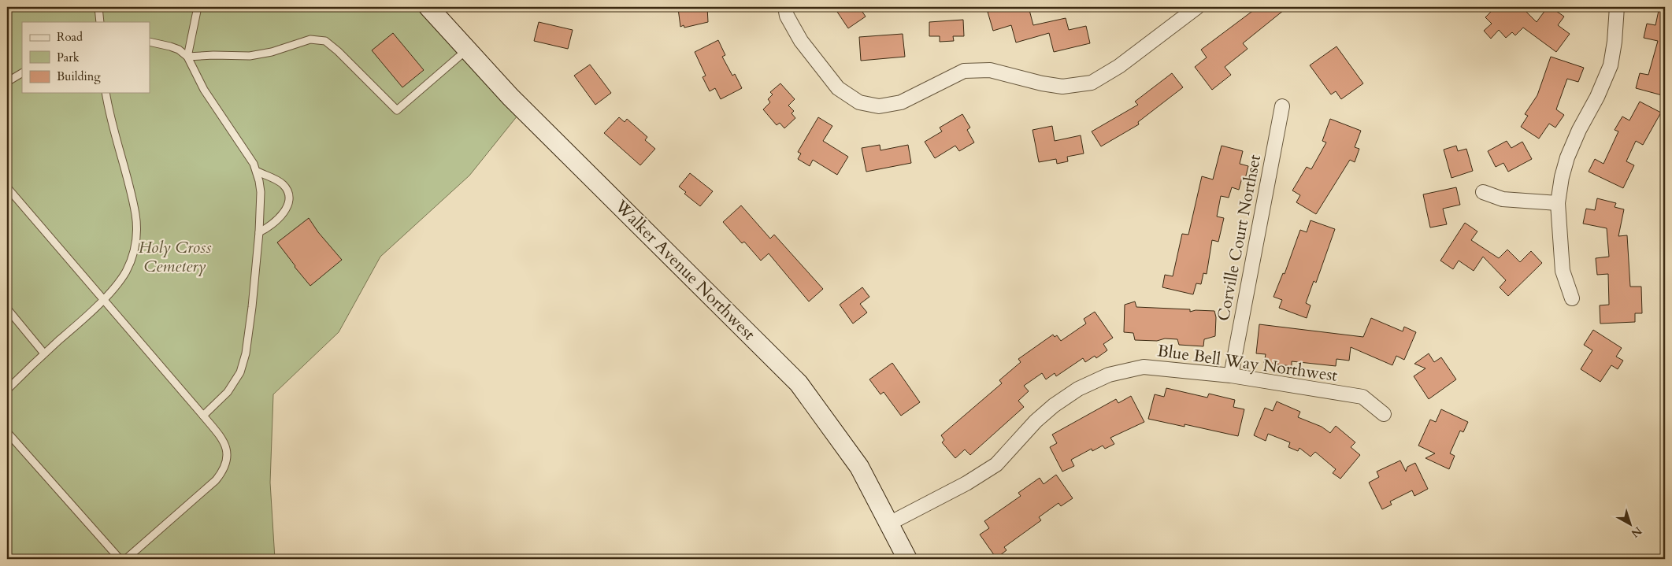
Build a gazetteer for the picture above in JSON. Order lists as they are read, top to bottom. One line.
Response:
{"streets":{"main road":["Walker Avenue Northwest"],"street":["Corville Court Northset","Blue Bell Way Northwest"]},"crossings":[["Corville Court Northset","Blue Bell Way Northwest"],["Walker Avenue Northwest","Blue Bell Way Northwest"]],"parks":["Holy Cross Cemetery"],"legend":["Road","Park","Building"],"north":"bottom right"}
